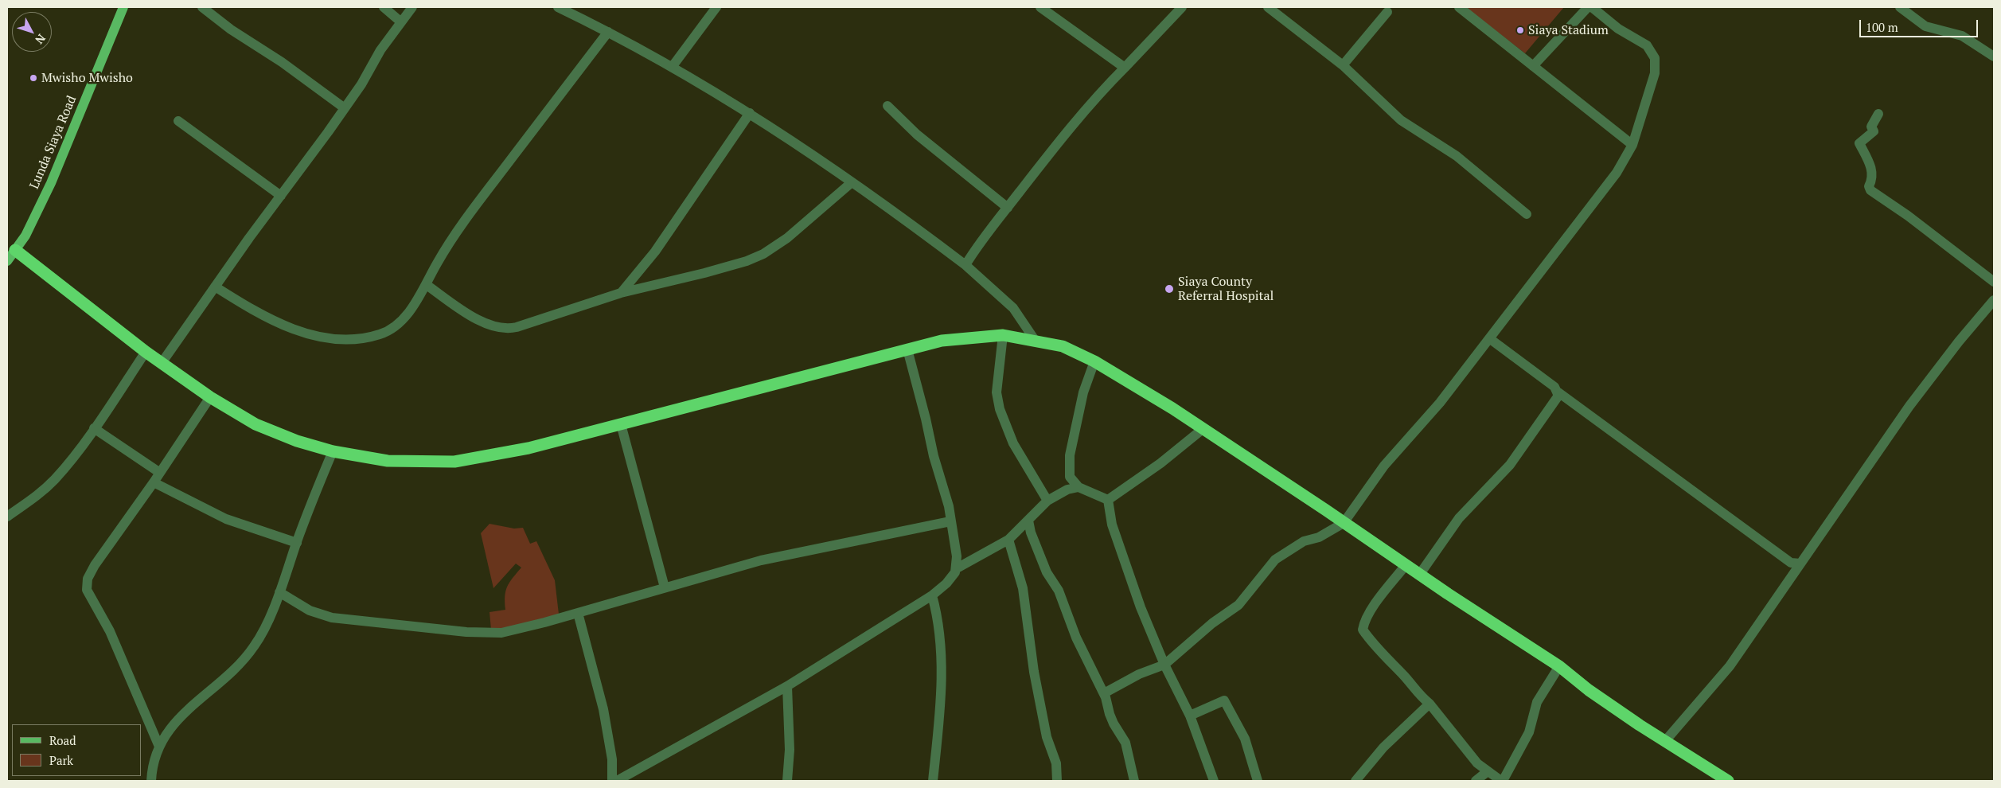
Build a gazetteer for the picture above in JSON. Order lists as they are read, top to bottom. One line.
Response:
{"streets":{"main road":["Lunda Siaya Road"]},"places":["Siaya Stadium","Mwisho Mwisho","Siaya County Referral Hospital"],"legend":["Road","Park"],"scale_bar":"100 m","north":"bottom right"}
